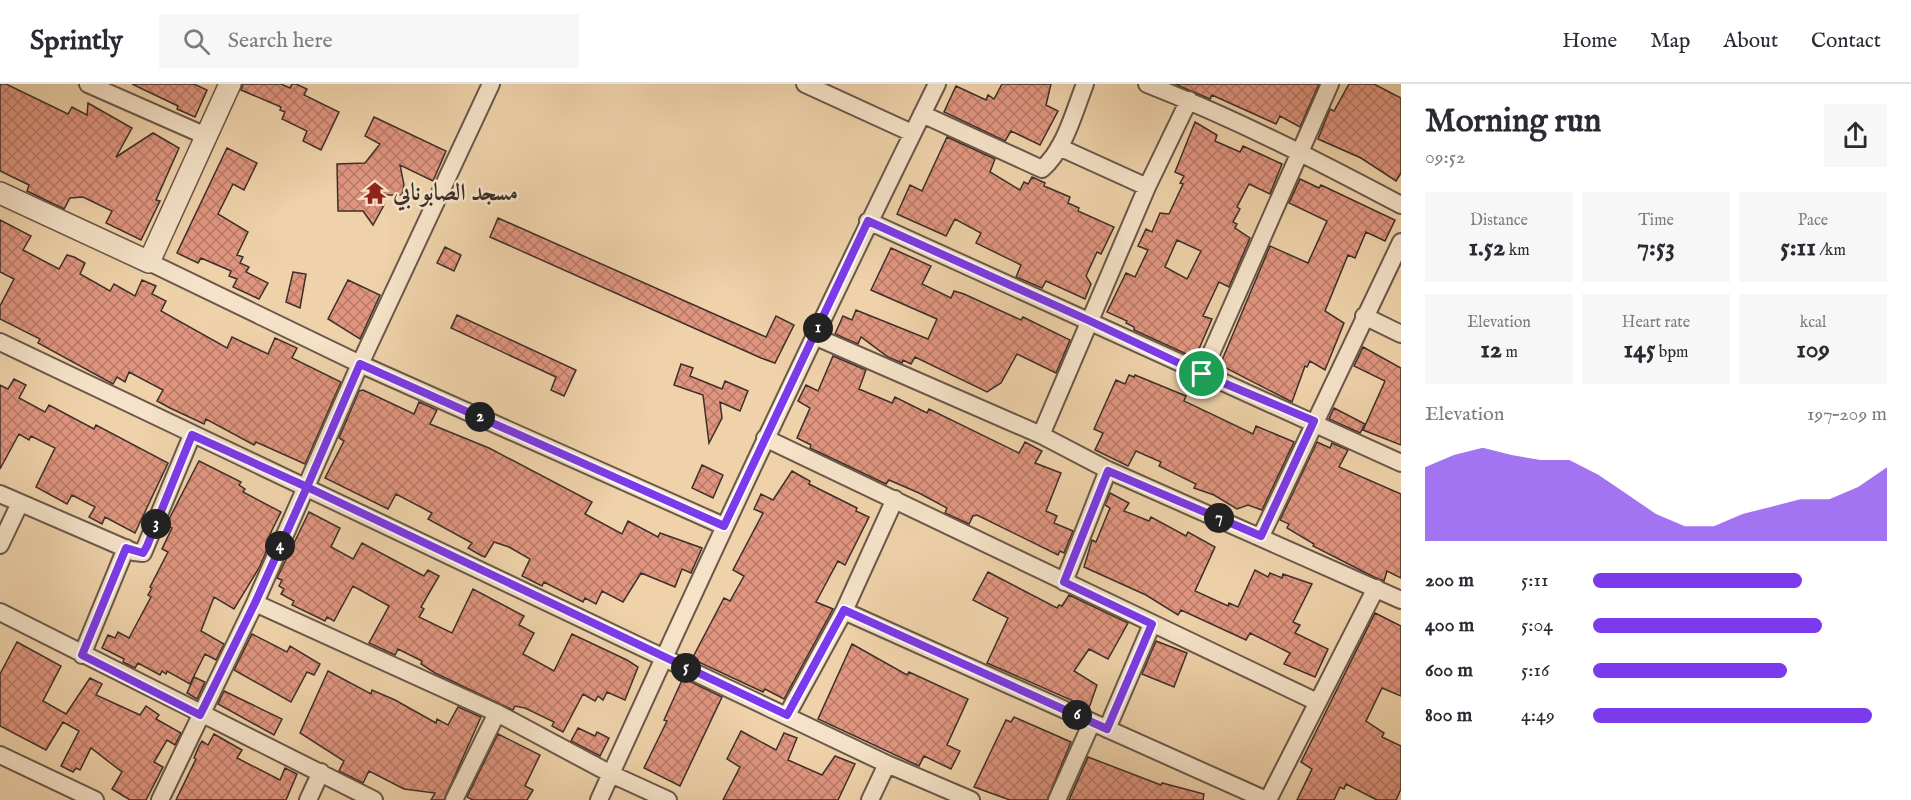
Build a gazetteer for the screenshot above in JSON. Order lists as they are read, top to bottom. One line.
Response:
{"places":{"temple":["مسجد الصابونابي"]},"page":{"header":"Sprintly","search":"Search here","nav":["Home","Map","About","Contact"],"heading":["Morning run","09:52"],"stats":[["Distance","1.52 km"],["Time","7:53"],["Pace","5:11 /km"],["Elevation","12 m"],["Heart rate","145 bpm"],["kcal","109"]],"pins":["1","2","7","3","4","5","6"],"chart":["Elevation","197–209 m"],"list":[{"name":"200 m","note":"5:11"},{"name":"400 m","note":"5:04"},{"name":"600 m","note":"5:16"},{"name":"800 m","note":"4:49"}]}}
